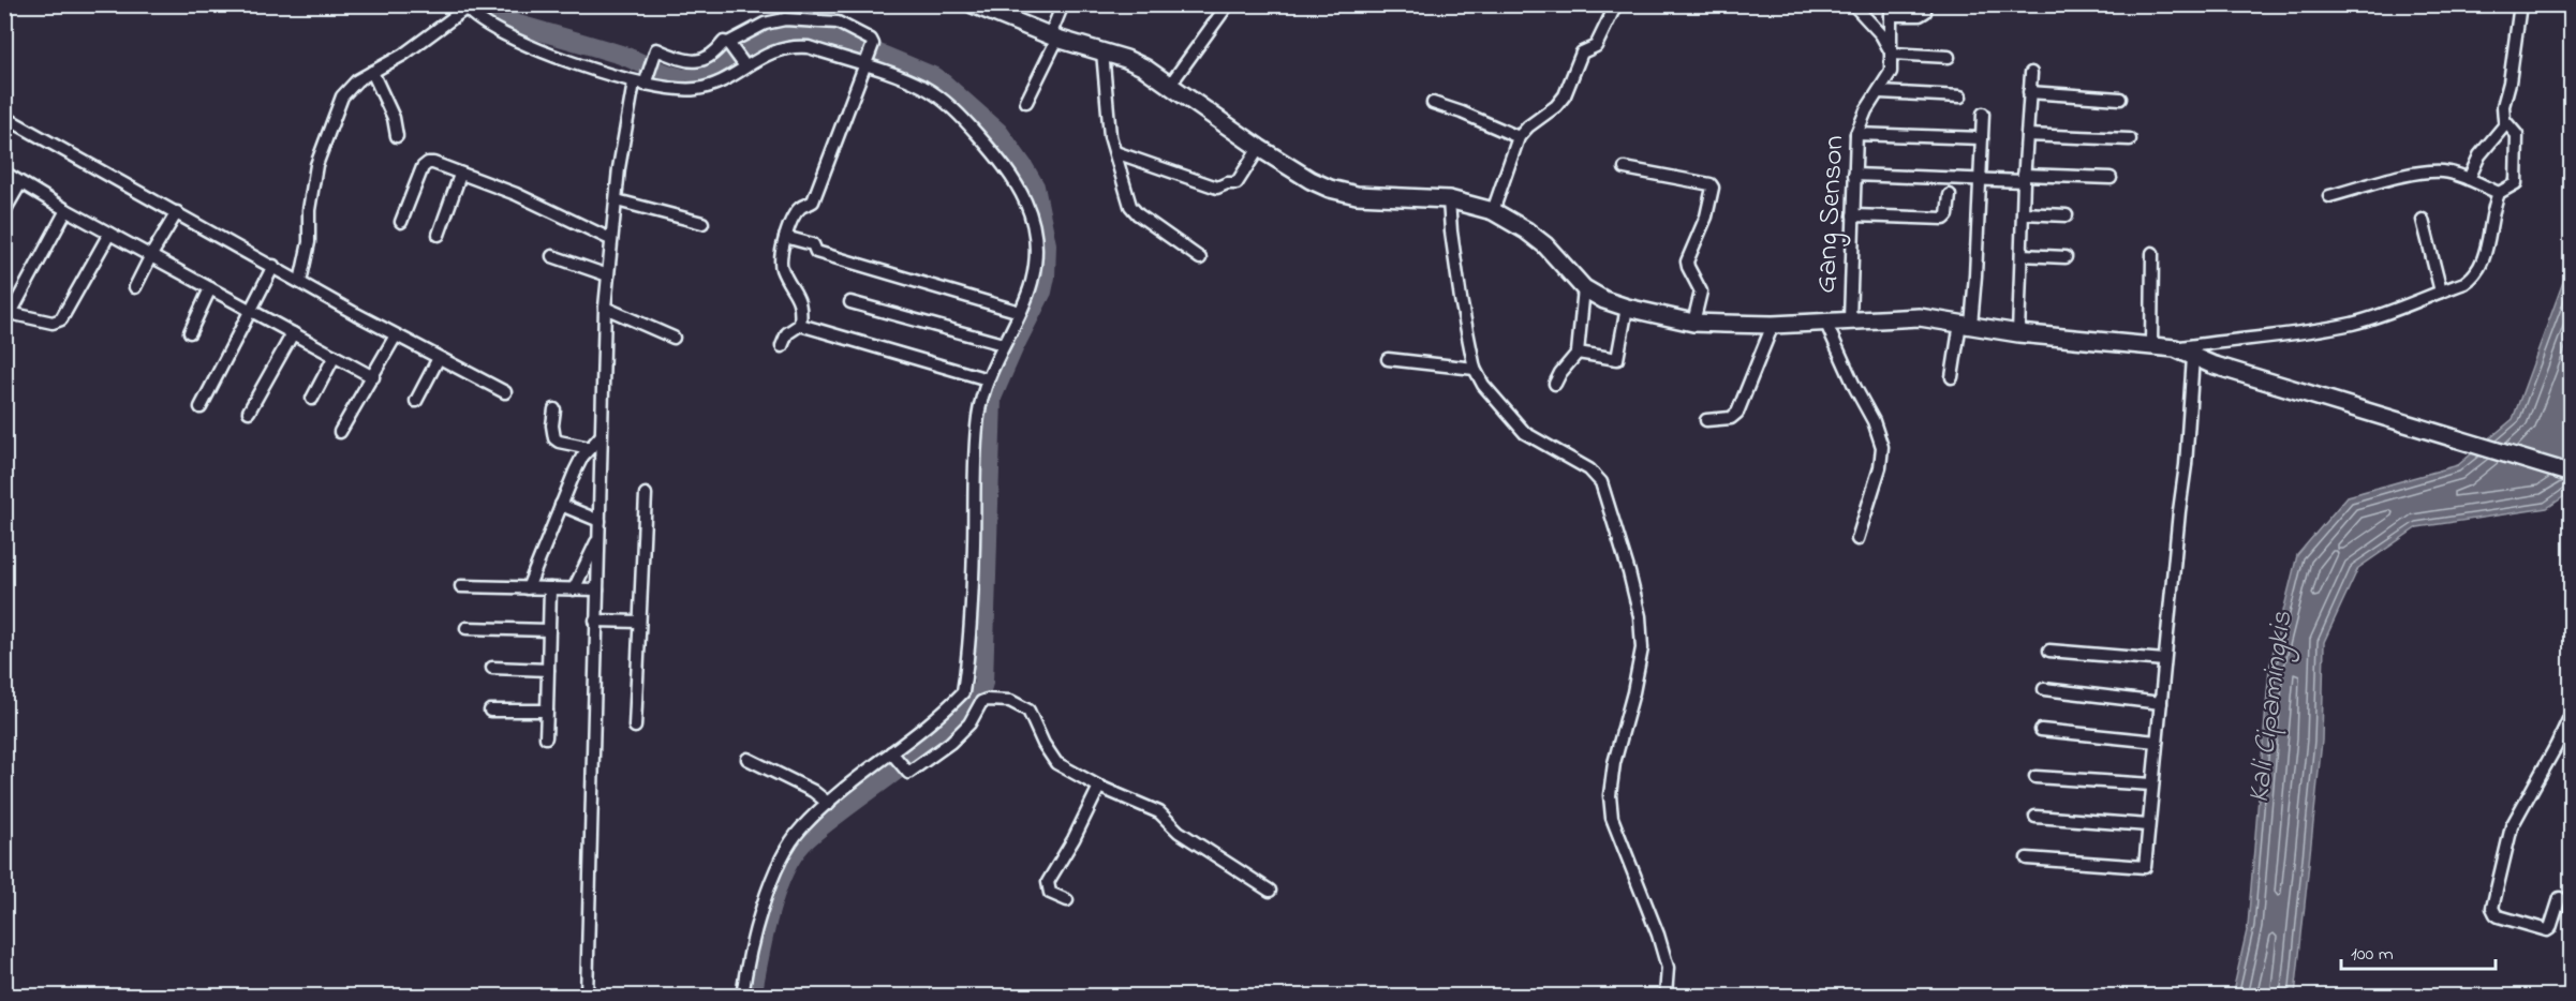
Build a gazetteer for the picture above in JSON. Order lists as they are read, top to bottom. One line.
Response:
{"streets":{"street":["Gang Senson"]},"water":["Kali Cipamingkis"],"scale_bar":"100 m"}
